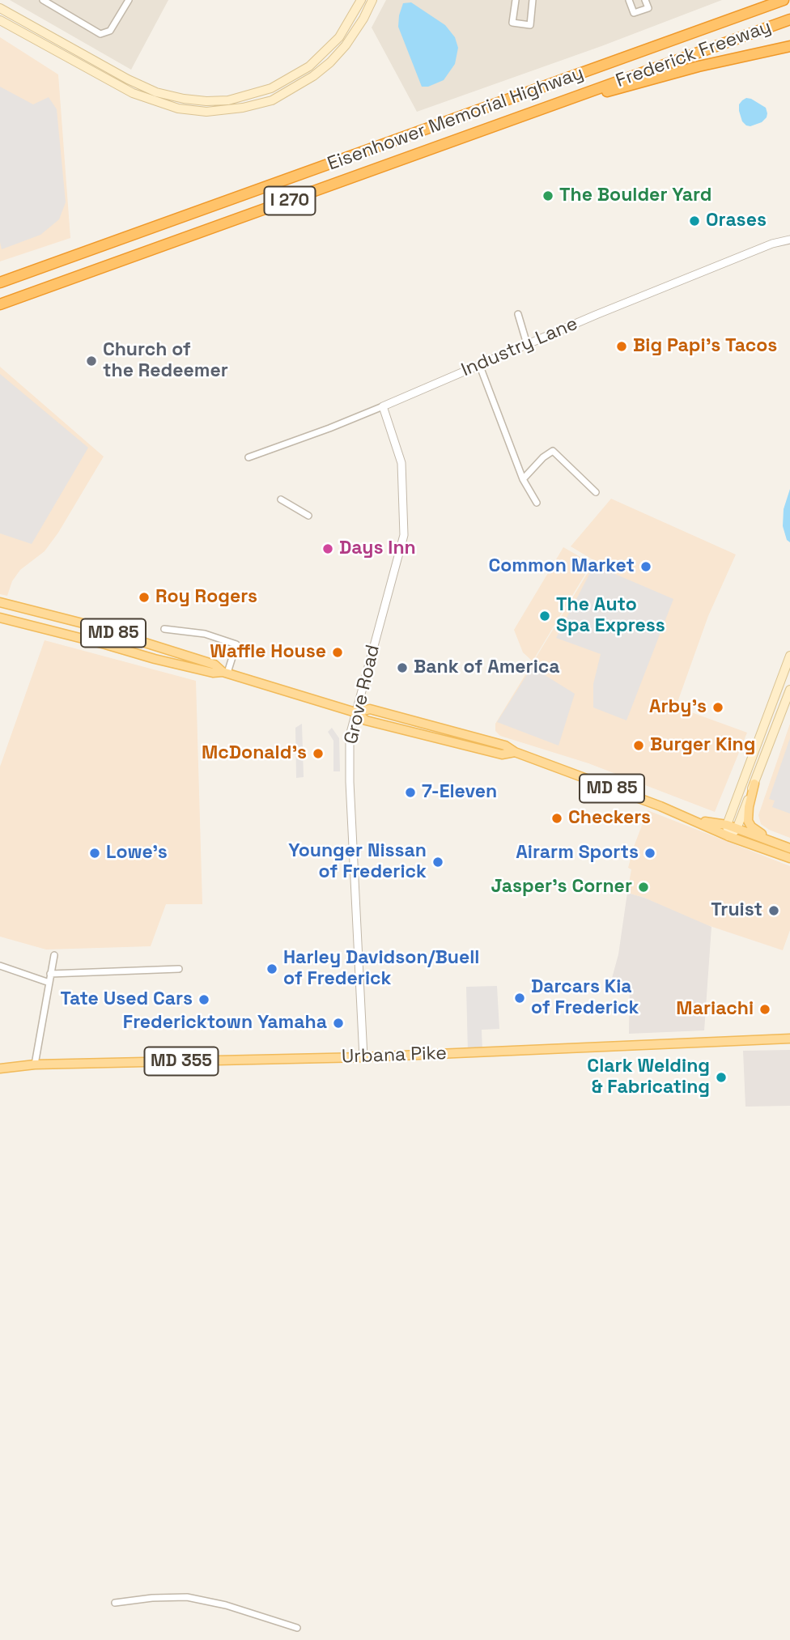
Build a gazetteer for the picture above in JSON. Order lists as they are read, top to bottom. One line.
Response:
{"streets":{"highway":["Frederick Freeway","Eisenhower Memorial Highway","I 270"],"main road":["MD 85","Urbana Pike","MD 355"],"street":["Industry Lane","Grove Road"]},"crossings":[["Frederick Freeway","Eisenhower Memorial Highway"],["Industry Lane","Grove Road"],["MD 85","Grove Road"],["Grove Road","Urbana Pike"]],"places":["The Boulder Yard","Orases","Big Papi's Tacos","Church of the Redeemer","Days Inn","Common Market","Roy Rogers","The Auto Spa Express","Waffle House","Bank of America","Arby's","Burger King","McDonald's","7-Eleven","Checkers","Lowe's","Airarm Sports","Younger Nissan of Frederick","Jasper's Corner","Truist","Harley Davidson/Buell of Frederick","Darcars Kia of Frederick","Tate Used Cars","Mariachi","Fredericktown Yamaha","Clark Welding & Fabricating"]}
